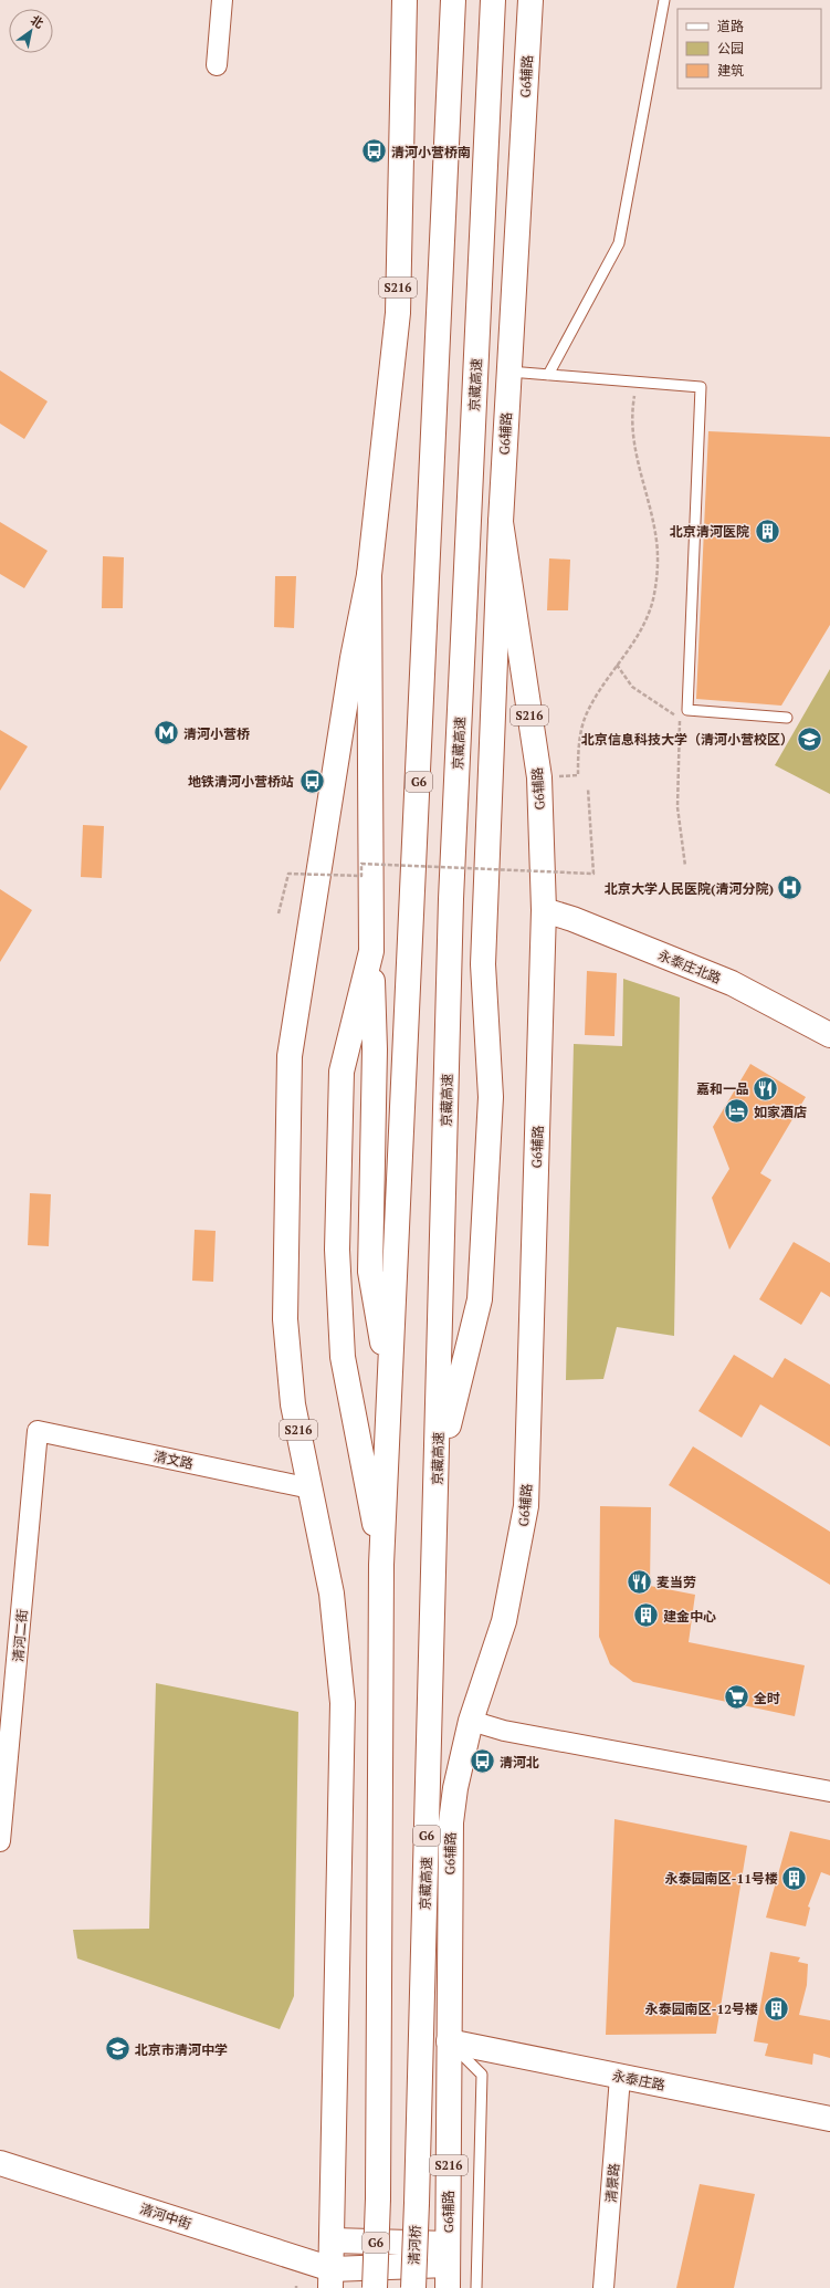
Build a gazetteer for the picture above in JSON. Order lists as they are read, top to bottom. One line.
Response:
{"streets":{"main road":["G6辅路","S216","京藏高速","G6","永泰庄北路","永泰庄路","清河中街","清河桥"],"street":["清文路","清河二街","清景路"]},"crossings":[["G6辅路","永泰庄北路"],["G6辅路","永泰庄路"],["S216","清文路"],["S216","清河中街"],["京藏高速","清河桥"],["清文路","清河二街"],["永泰庄路","清景路"]],"places":{"bus stop":["清河小营桥南","地铁清河小营桥站","清河北"],"building":["北京清河医院","建金中心","永泰园南区-11号楼","永泰园南区-12号楼"],"metro station":["清河小营桥"],"school or university":["北京信息科技大学（清河小营校区）","北京市清河中学"],"hospital":["北京大学人民医院(清河分院)"],"restaurant":["嘉和一品","麦当劳"],"hotel":["如家酒店"],"supermarket":["全时"]},"legend":["道路","公园","建筑"],"north":"top right"}
